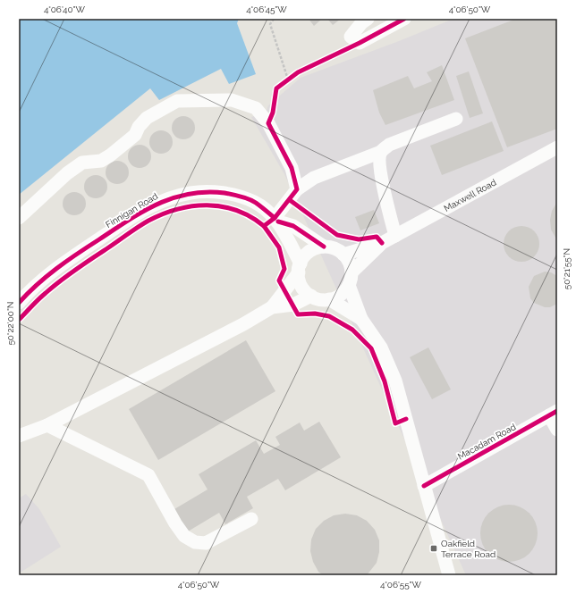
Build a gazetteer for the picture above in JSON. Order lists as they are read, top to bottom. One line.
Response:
{"streets":{"street":["Maxwell Road","Finnigan Road","Macadam Road"]},"crossings":[["Maxwell Road","Finnigan Road"]],"places":{"transit":["Oakfield Terrace Road"]},"coordinates":["4°06'40\"W","4°06'45\"W","4°06'50\"W","50°21'55\"N","50°22'00\"N","4°06'55\"W"]}
